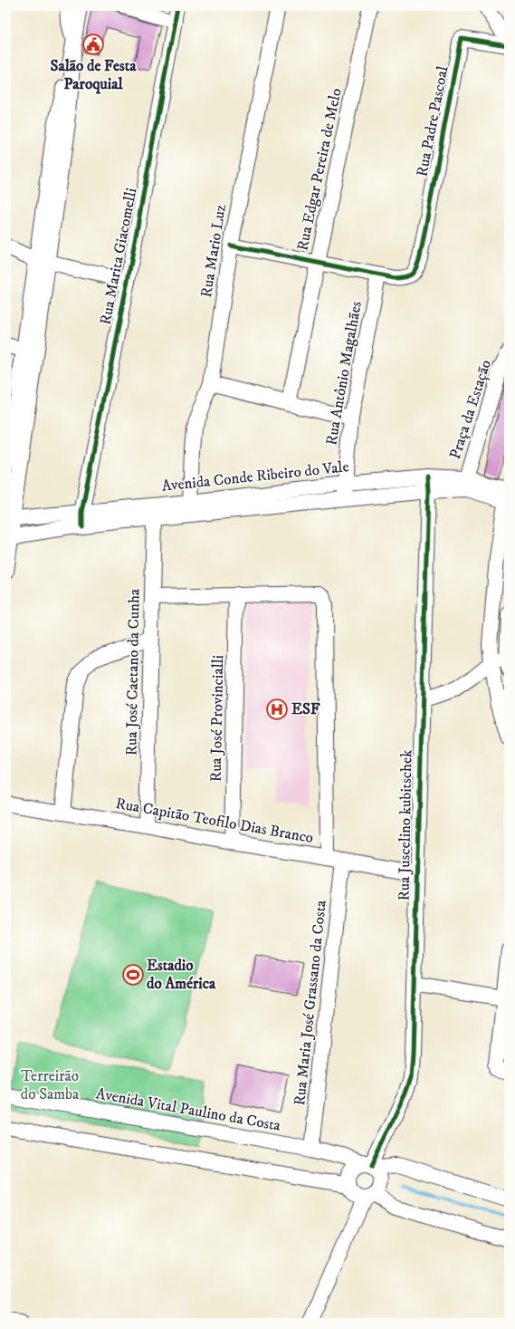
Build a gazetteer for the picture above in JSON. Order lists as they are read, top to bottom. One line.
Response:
{"streets":{"street":["Rua Padre Pascoal","Rua Edgar Pereira de Melo","Rua Mario Luz","Rua Marita Giacomelli","Rua Antônio Magalhães","Praça da Estação","Avenida Conde Ribeiro do Vale","Rua José Caetano da Cunha","Rua José Provincialli","Rua Capitão Teofilo Dias Branco","Rua Juscelino kubitschek","Rua Maria José Grassano da Costa","Avenida Vital Paulino da Costa"]},"crossings":[["Rua Padre Pascoal","Rua Antônio Magalhães"],["Rua Mario Luz","Avenida Conde Ribeiro do Vale"],["Rua Marita Giacomelli","Avenida Conde Ribeiro do Vale"],["Rua Antônio Magalhães","Avenida Conde Ribeiro do Vale"],["Praça da Estação","Avenida Conde Ribeiro do Vale"],["Avenida Conde Ribeiro do Vale","Rua José Caetano da Cunha"],["Avenida Conde Ribeiro do Vale","Rua Juscelino kubitschek"],["Rua José Caetano da Cunha","Rua Capitão Teofilo Dias Branco"],["Rua José Provincialli","Rua Capitão Teofilo Dias Branco"],["Rua Capitão Teofilo Dias Branco","Rua Juscelino kubitschek"],["Rua Capitão Teofilo Dias Branco","Rua Maria José Grassano da Costa"],["Rua Juscelino kubitschek","Avenida Vital Paulino da Costa"],["Rua Maria José Grassano da Costa","Avenida Vital Paulino da Costa"]],"parks":["Terreirão do Samba"],"places":{"public building":["Salão de Festa Paroquial"],"hospital":["ESF"],"sports":["Estadio do América"]}}
